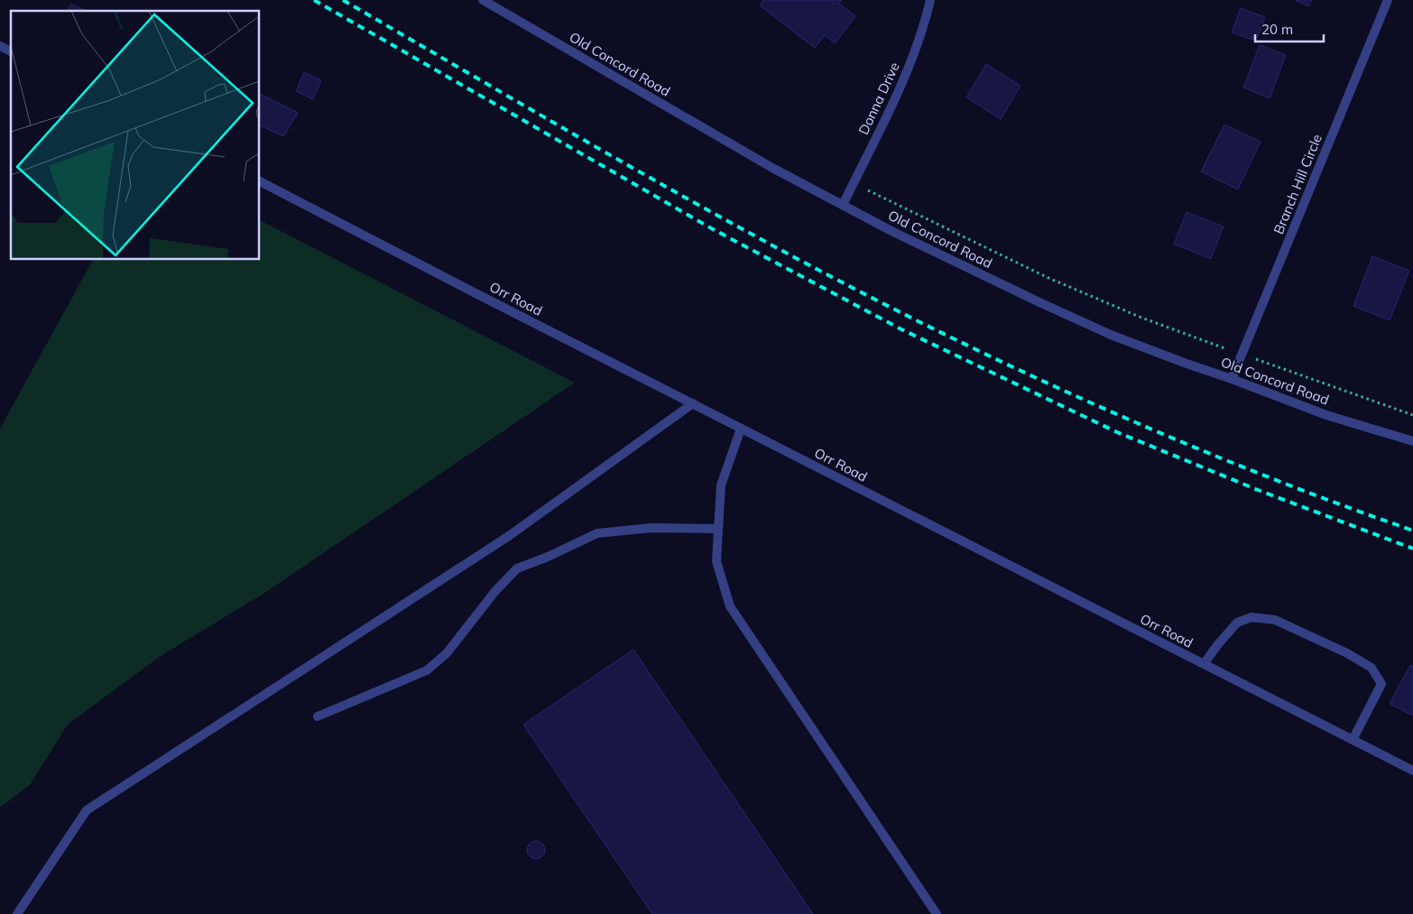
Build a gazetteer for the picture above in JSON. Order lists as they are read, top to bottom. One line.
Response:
{"streets":{"street":["Old Concord Road","Donna Drive","Branch Hill Circle","Orr Road"]},"crossings":[["Old Concord Road","Donna Drive"],["Old Concord Road","Branch Hill Circle"]],"scale_bar":"20 m"}
